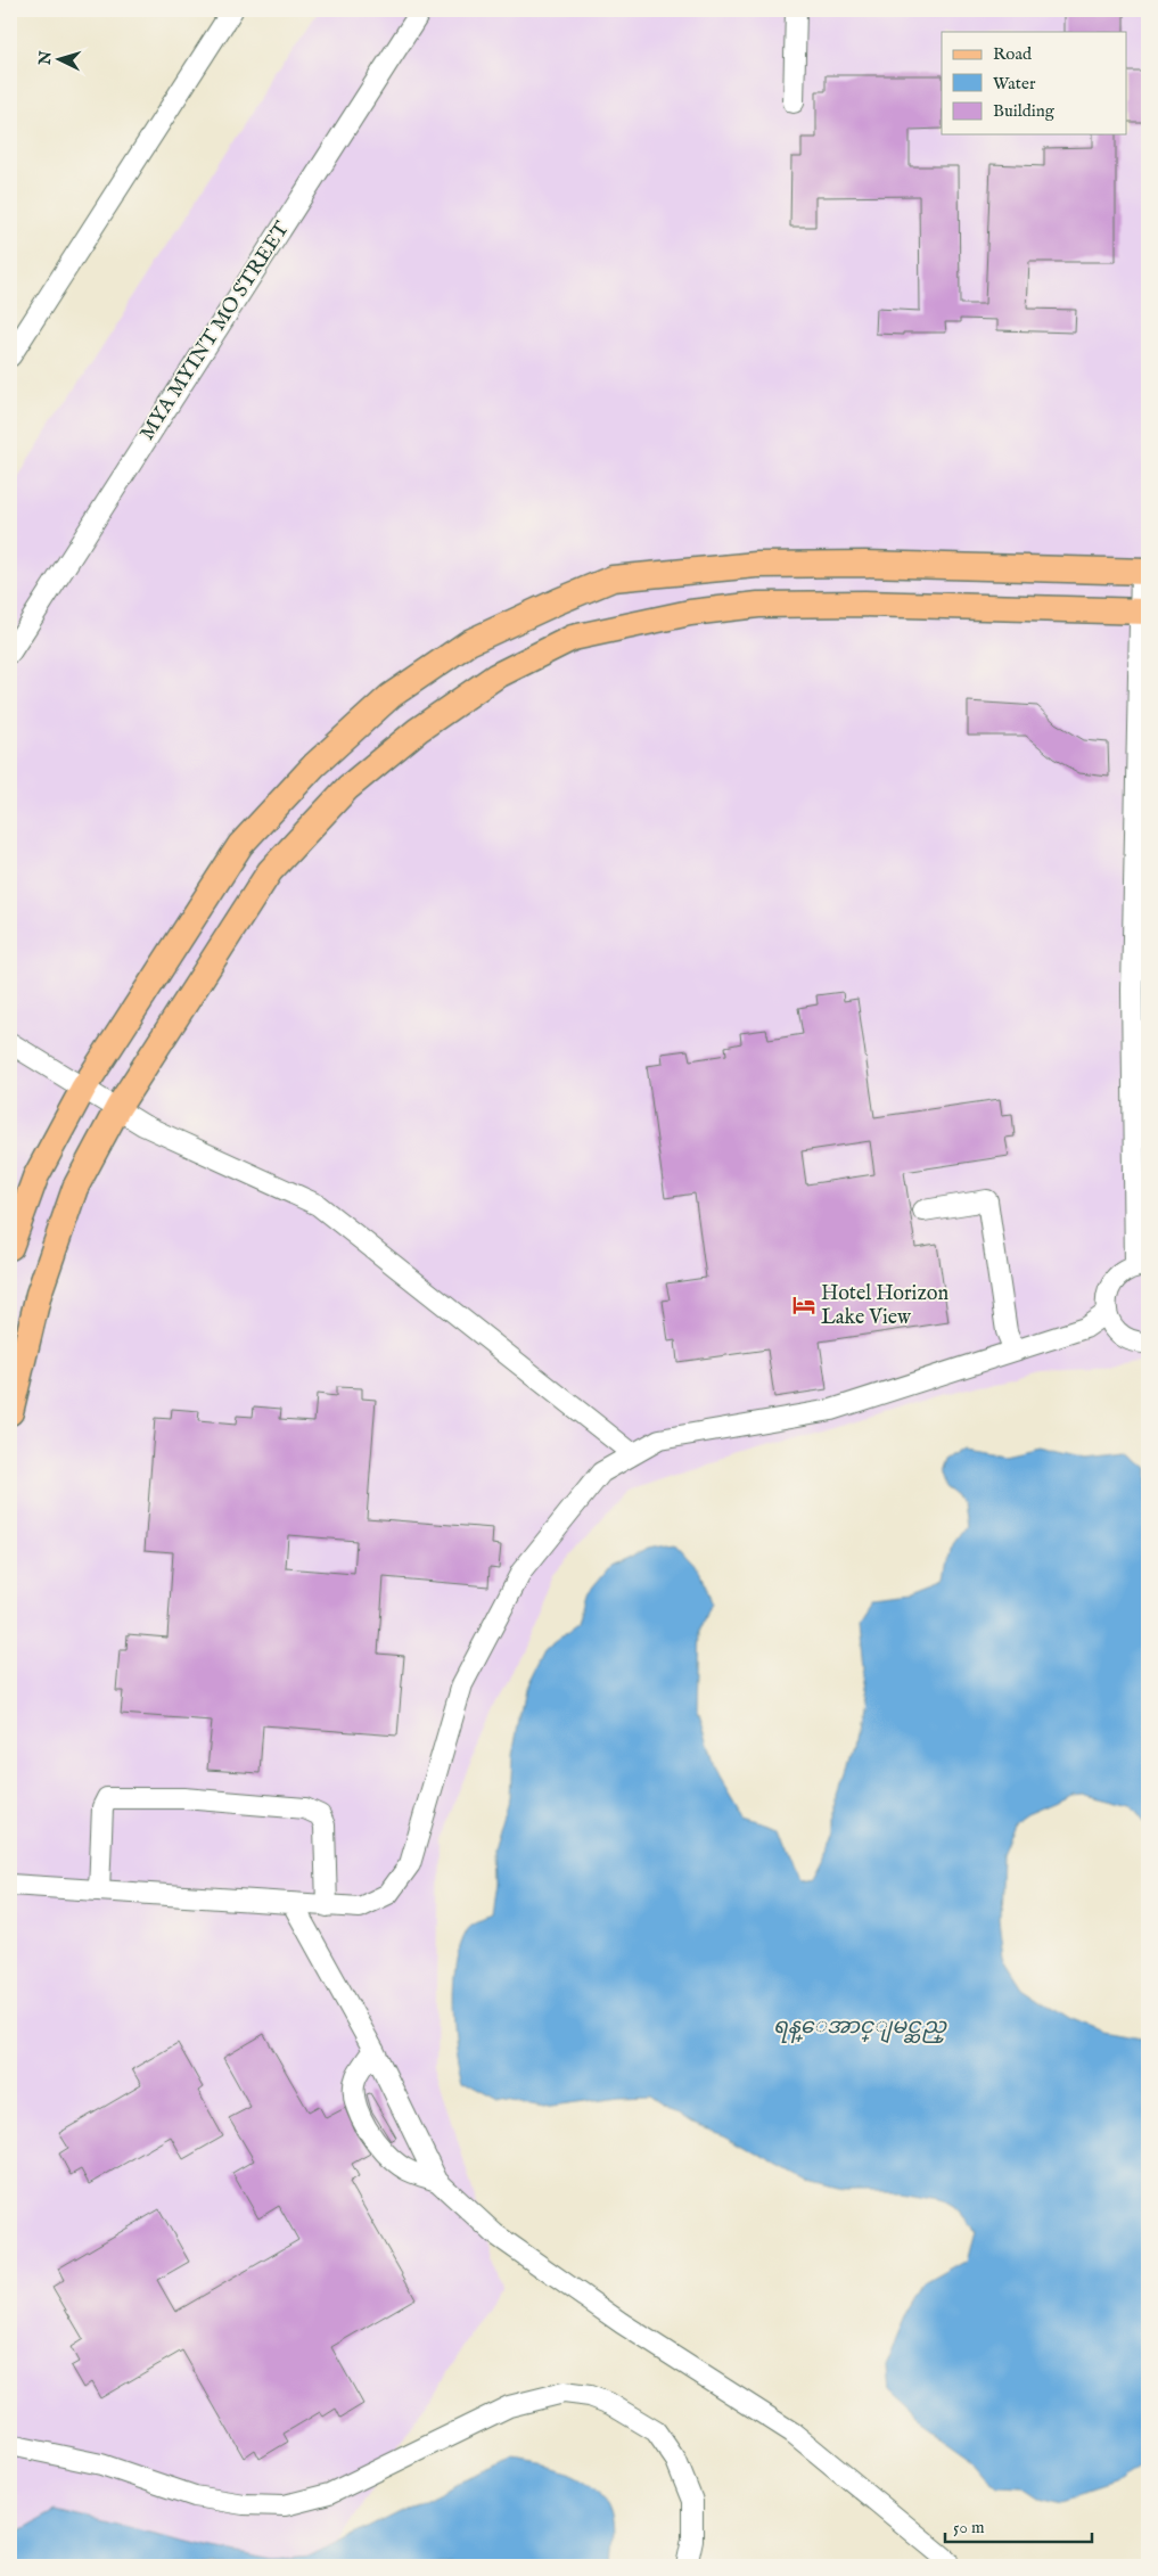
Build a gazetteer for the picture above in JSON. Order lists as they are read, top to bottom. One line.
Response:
{"streets":{"street":["MYA MYINT MO STREET"]},"water":["ရန္ေအာင္ျမင္ဆည္"],"places":{"hotel":["Hotel Horizon Lake View"]},"legend":["Road","Water","Building"],"scale_bar":"50 m","north":"left"}
